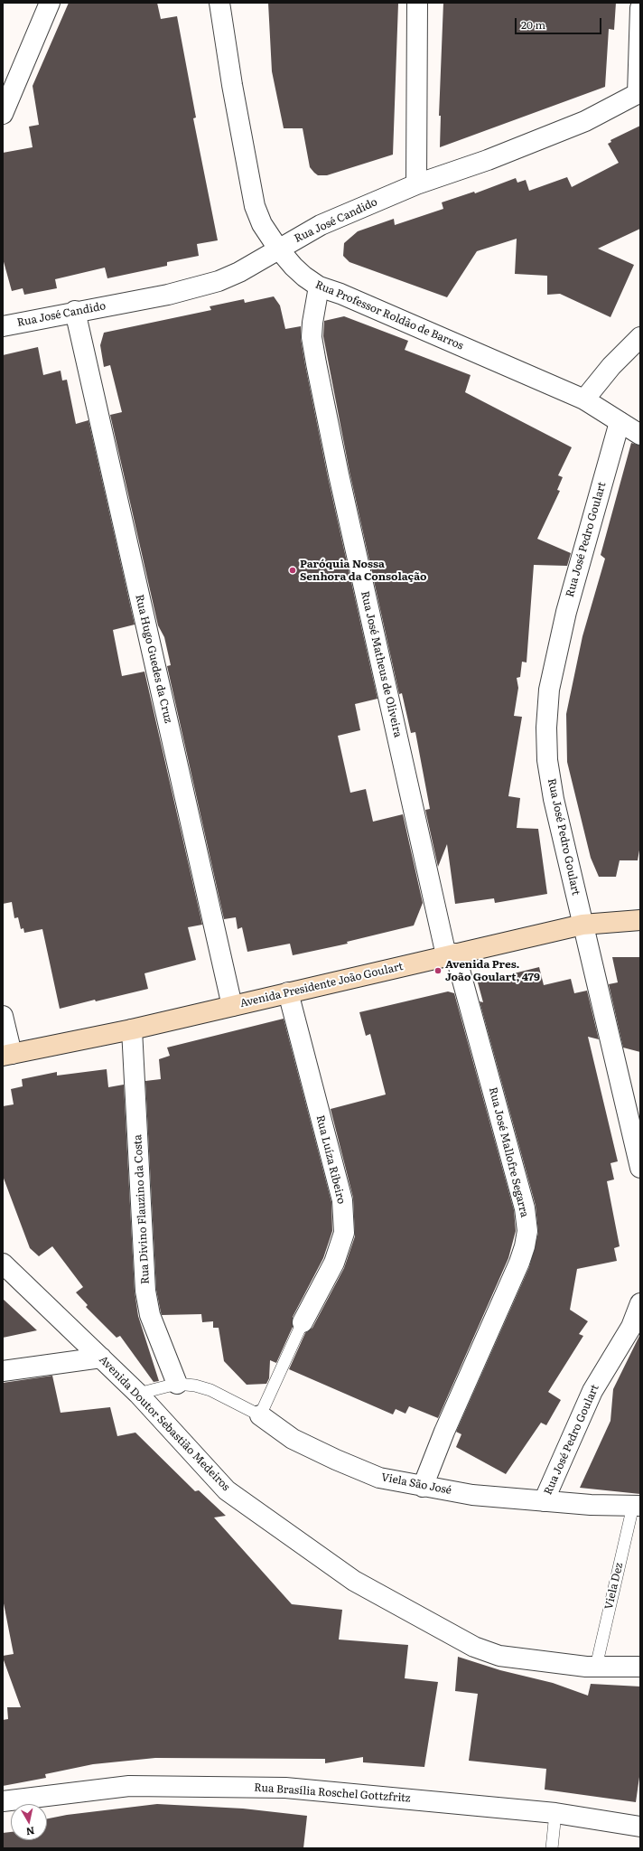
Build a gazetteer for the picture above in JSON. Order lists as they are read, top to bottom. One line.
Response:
{"streets":{"main road":["Avenida Presidente João Goulart"],"street":["Rua José Candido","Rua Professor Roldão de Barros","Rua José Pedro Goulart","Rua Hugo Guedes da Cruz","Rua José Matheus de Oliveira","Rua José Mallofre Segarra","Rua Luíza Ribeiro","Rua Divino Flauzino da Costa","Avenida Doutor Sebastião Medeiros","Viela São José","Rua Brasília Roschel Gottzfritz"],"lane":["Viela Dez"]},"crossings":[["Rua José Candido","Rua Professor Roldão de Barros"],["Rua José Candido","Rua Hugo Guedes da Cruz"],["Rua Professor Roldão de Barros","Rua José Pedro Goulart"],["Rua Professor Roldão de Barros","Rua José Matheus de Oliveira"],["Rua José Pedro Goulart","Avenida Presidente João Goulart"],["Rua José Pedro Goulart","Viela São José"],["Rua Hugo Guedes da Cruz","Avenida Presidente João Goulart"],["Rua José Matheus de Oliveira","Avenida Presidente João Goulart"],["Rua José Matheus de Oliveira","Rua José Mallofre Segarra"],["Avenida Presidente João Goulart","Rua José Mallofre Segarra"],["Avenida Presidente João Goulart","Rua Luíza Ribeiro"],["Avenida Presidente João Goulart","Rua Divino Flauzino da Costa"],["Rua José Mallofre Segarra","Viela São José"],["Avenida Doutor Sebastião Medeiros","Viela Dez"],["Viela São José","Viela Dez"]],"places":["Paróquia Nossa Senhora da Consolação","Avenida Pres. João Goulart, 479"],"scale_bar":"20 m","north":"bottom"}
